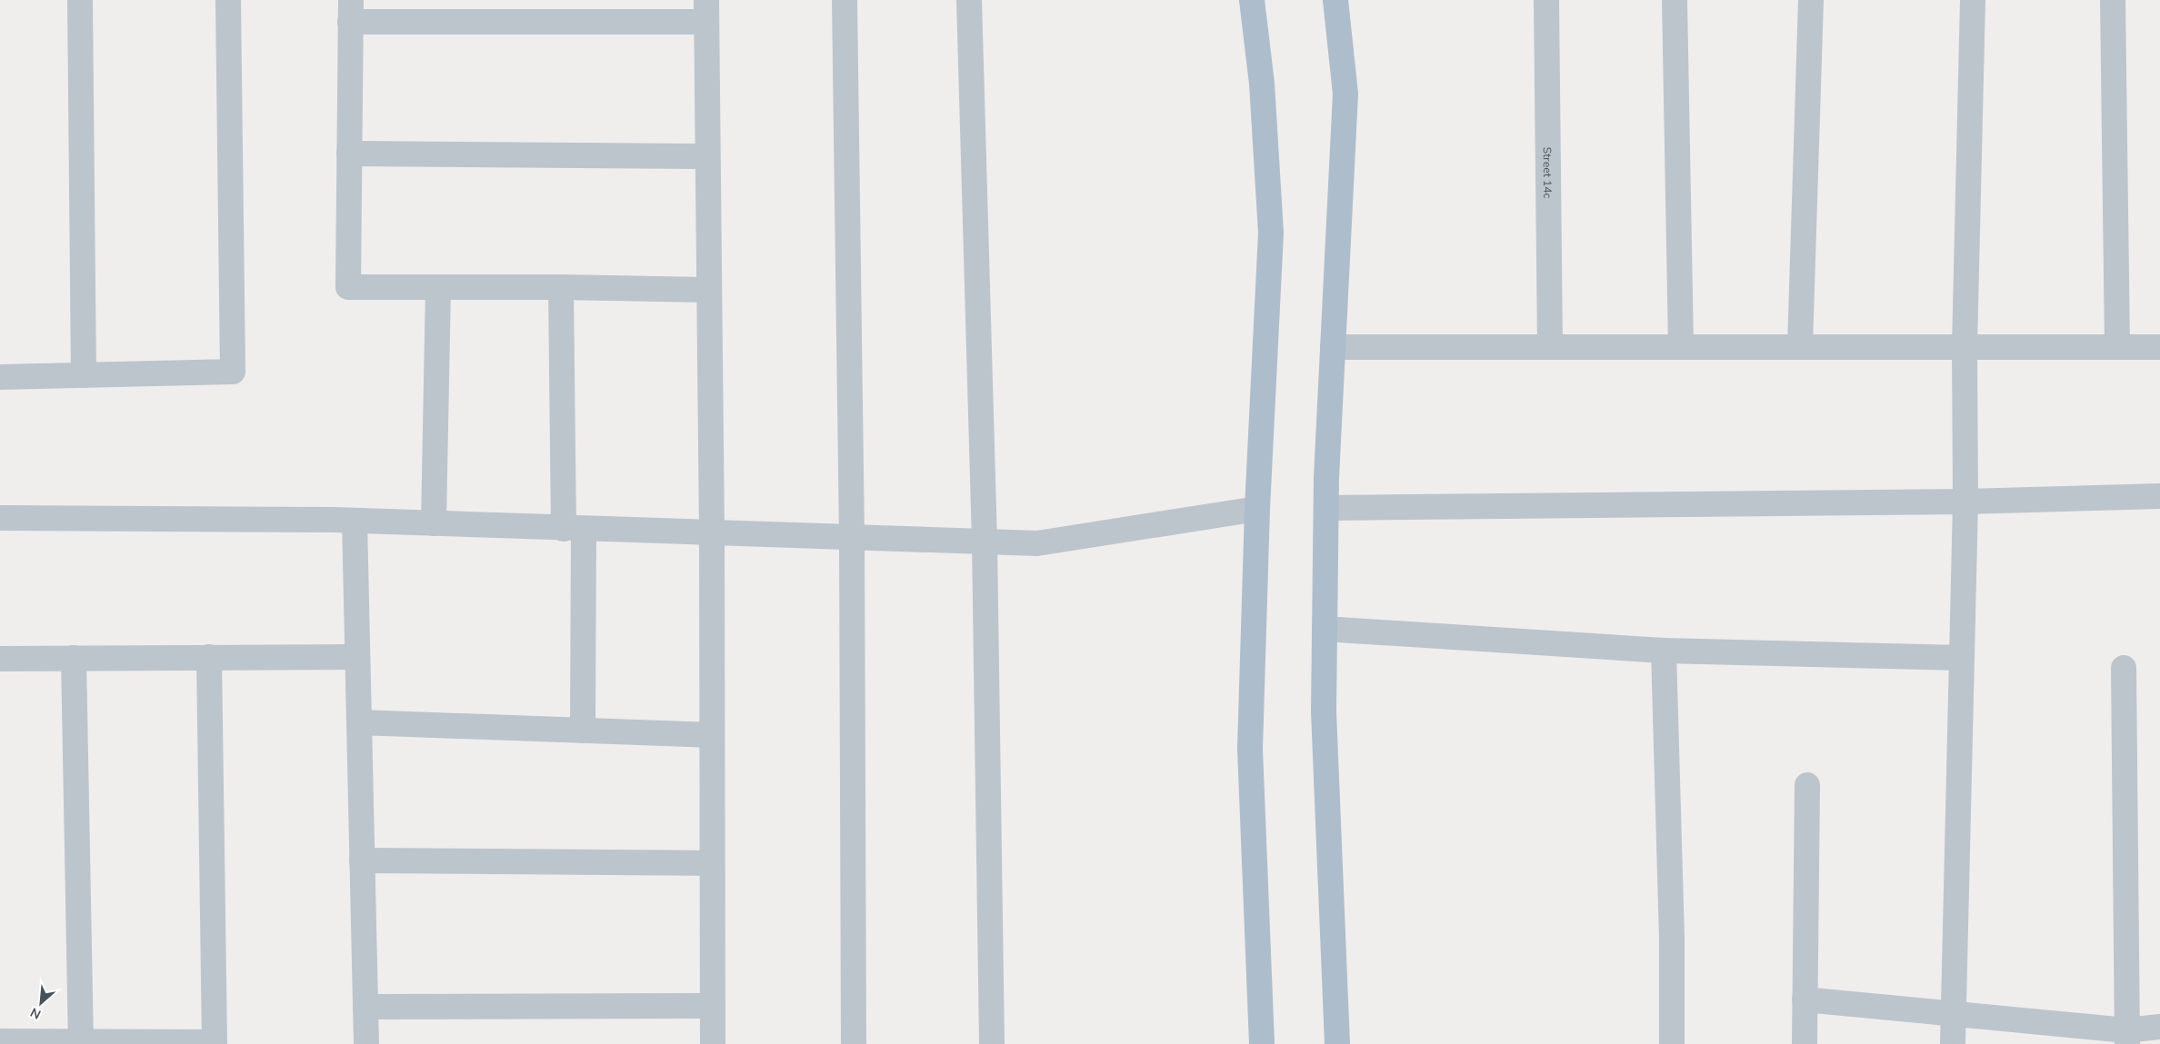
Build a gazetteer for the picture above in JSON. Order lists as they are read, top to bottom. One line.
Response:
{"streets":{"street":["Street 14c"]},"north":"bottom left"}
